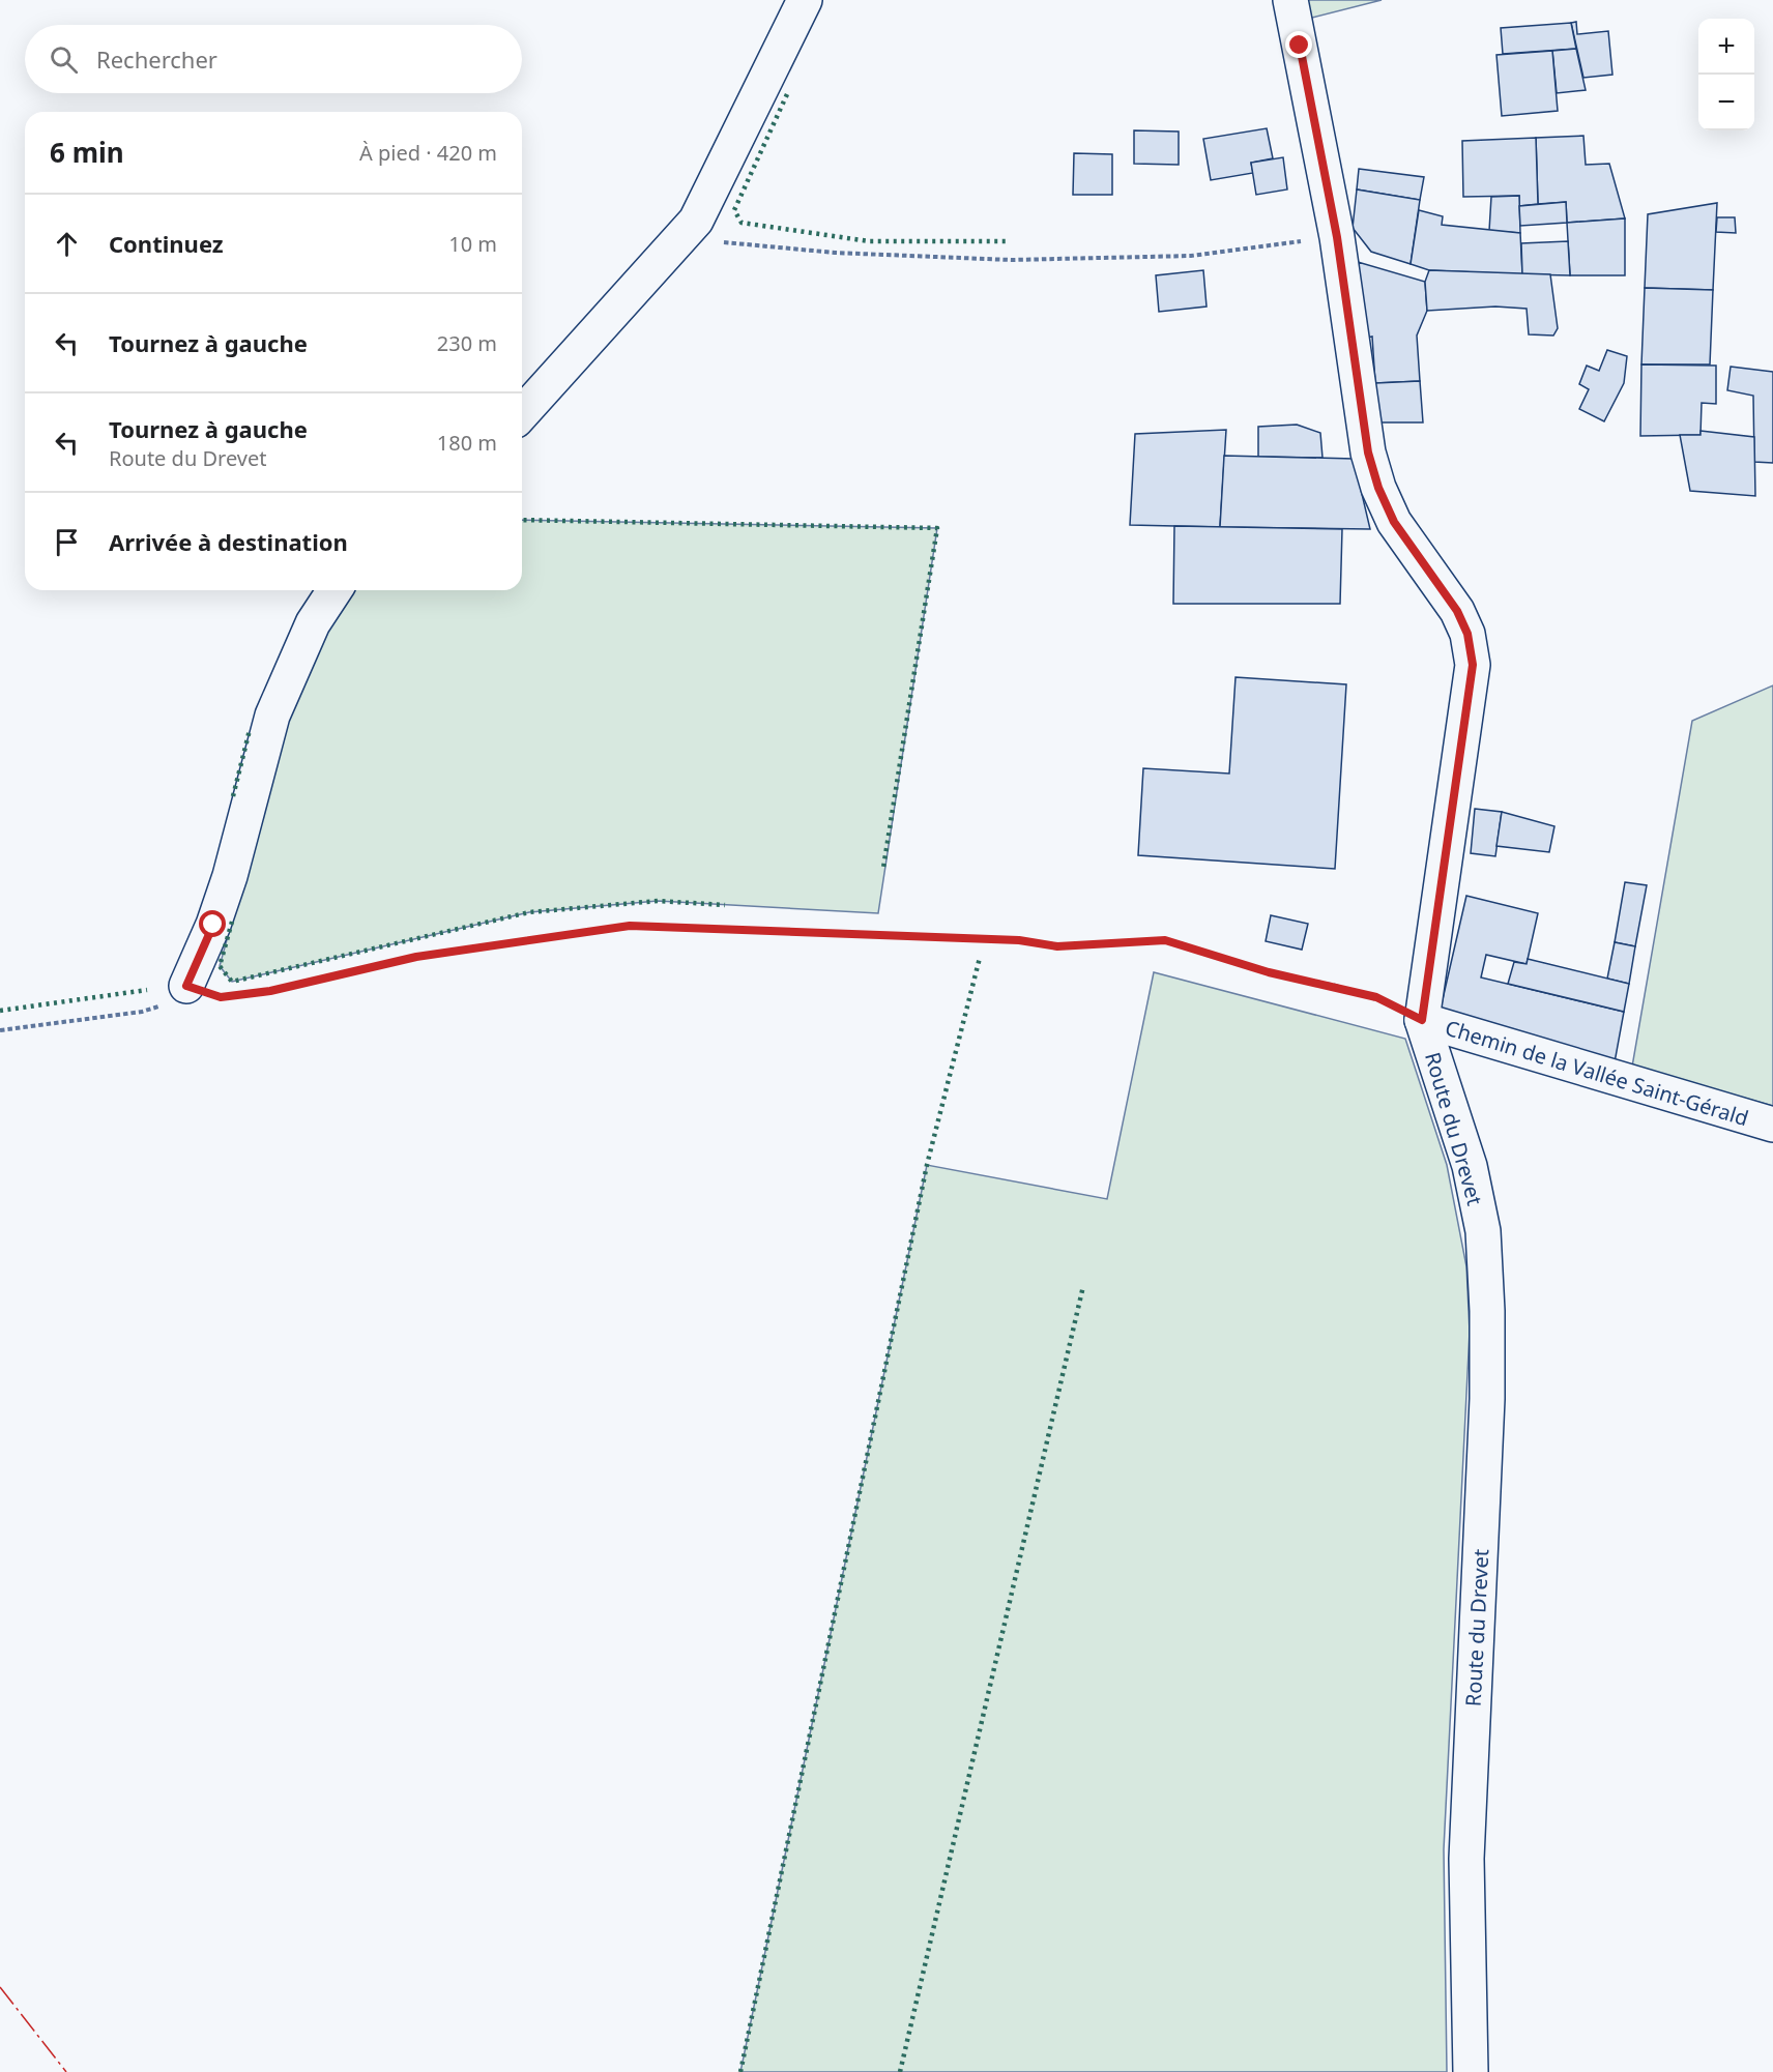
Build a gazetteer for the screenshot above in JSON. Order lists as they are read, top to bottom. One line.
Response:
{"streets":{"street":["Chemin de la Vallée Saint-Gérald","Route du Drevet"]},"crossings":[["Chemin de la Vallée Saint-Gérald","Route du Drevet"]],"page":{"map_buttons":["+","−"],"search":"Rechercher","heading":["6 min","À pied · 420 m"],"list":[["Continuez","10 m"],["Tournez à gauche","230 m"],["Tournez à gauche","Route du Drevet","180 m"],"Arrivée à destination"]}}
